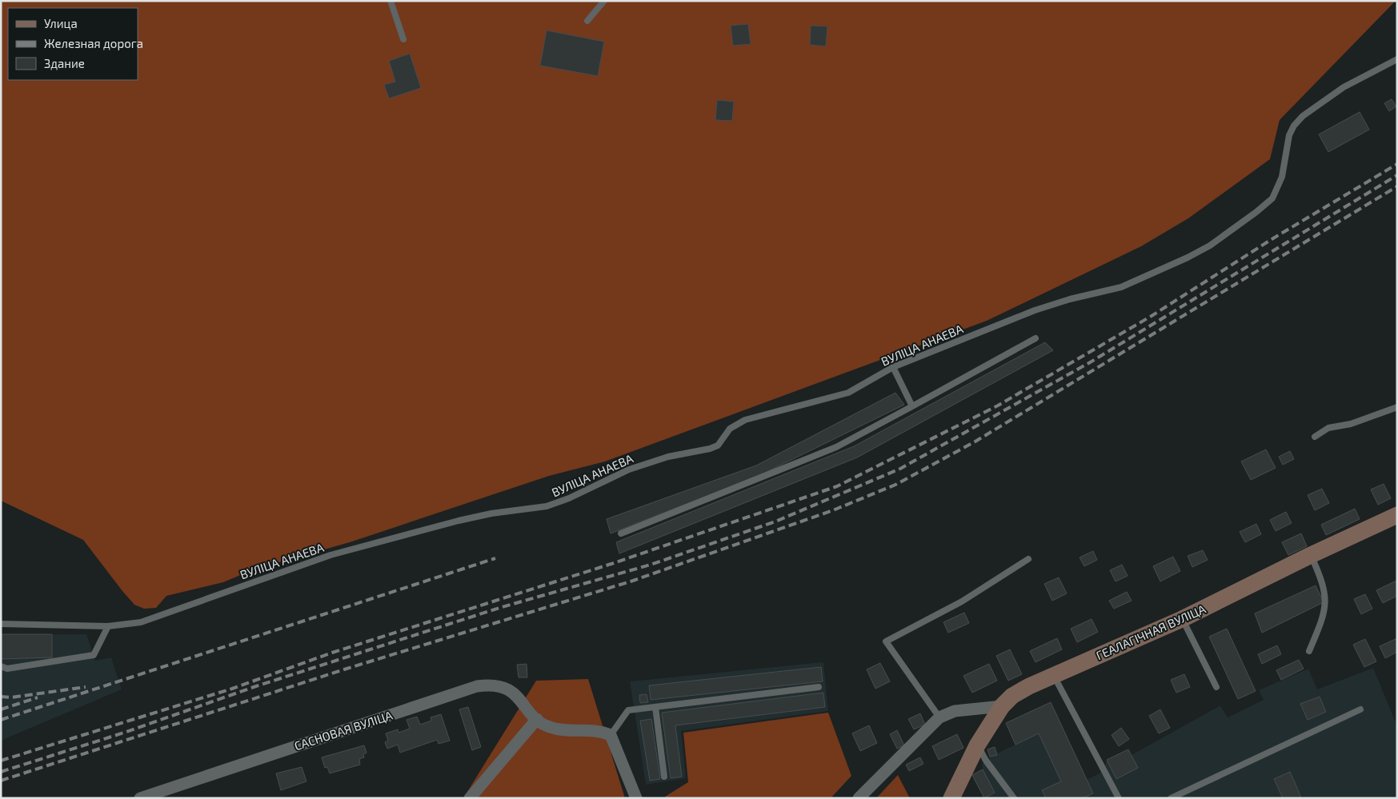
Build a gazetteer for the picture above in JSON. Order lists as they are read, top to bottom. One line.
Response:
{"streets":{"street":["ГЕАЛАГІЧНАЯ ВУЛІЦА","САСНОВАЯ ВУЛІЦА"],"lane":["ВУЛІЦА АНАЕВА"]},"legend":["Улица","Железная дорога","Здание"]}
